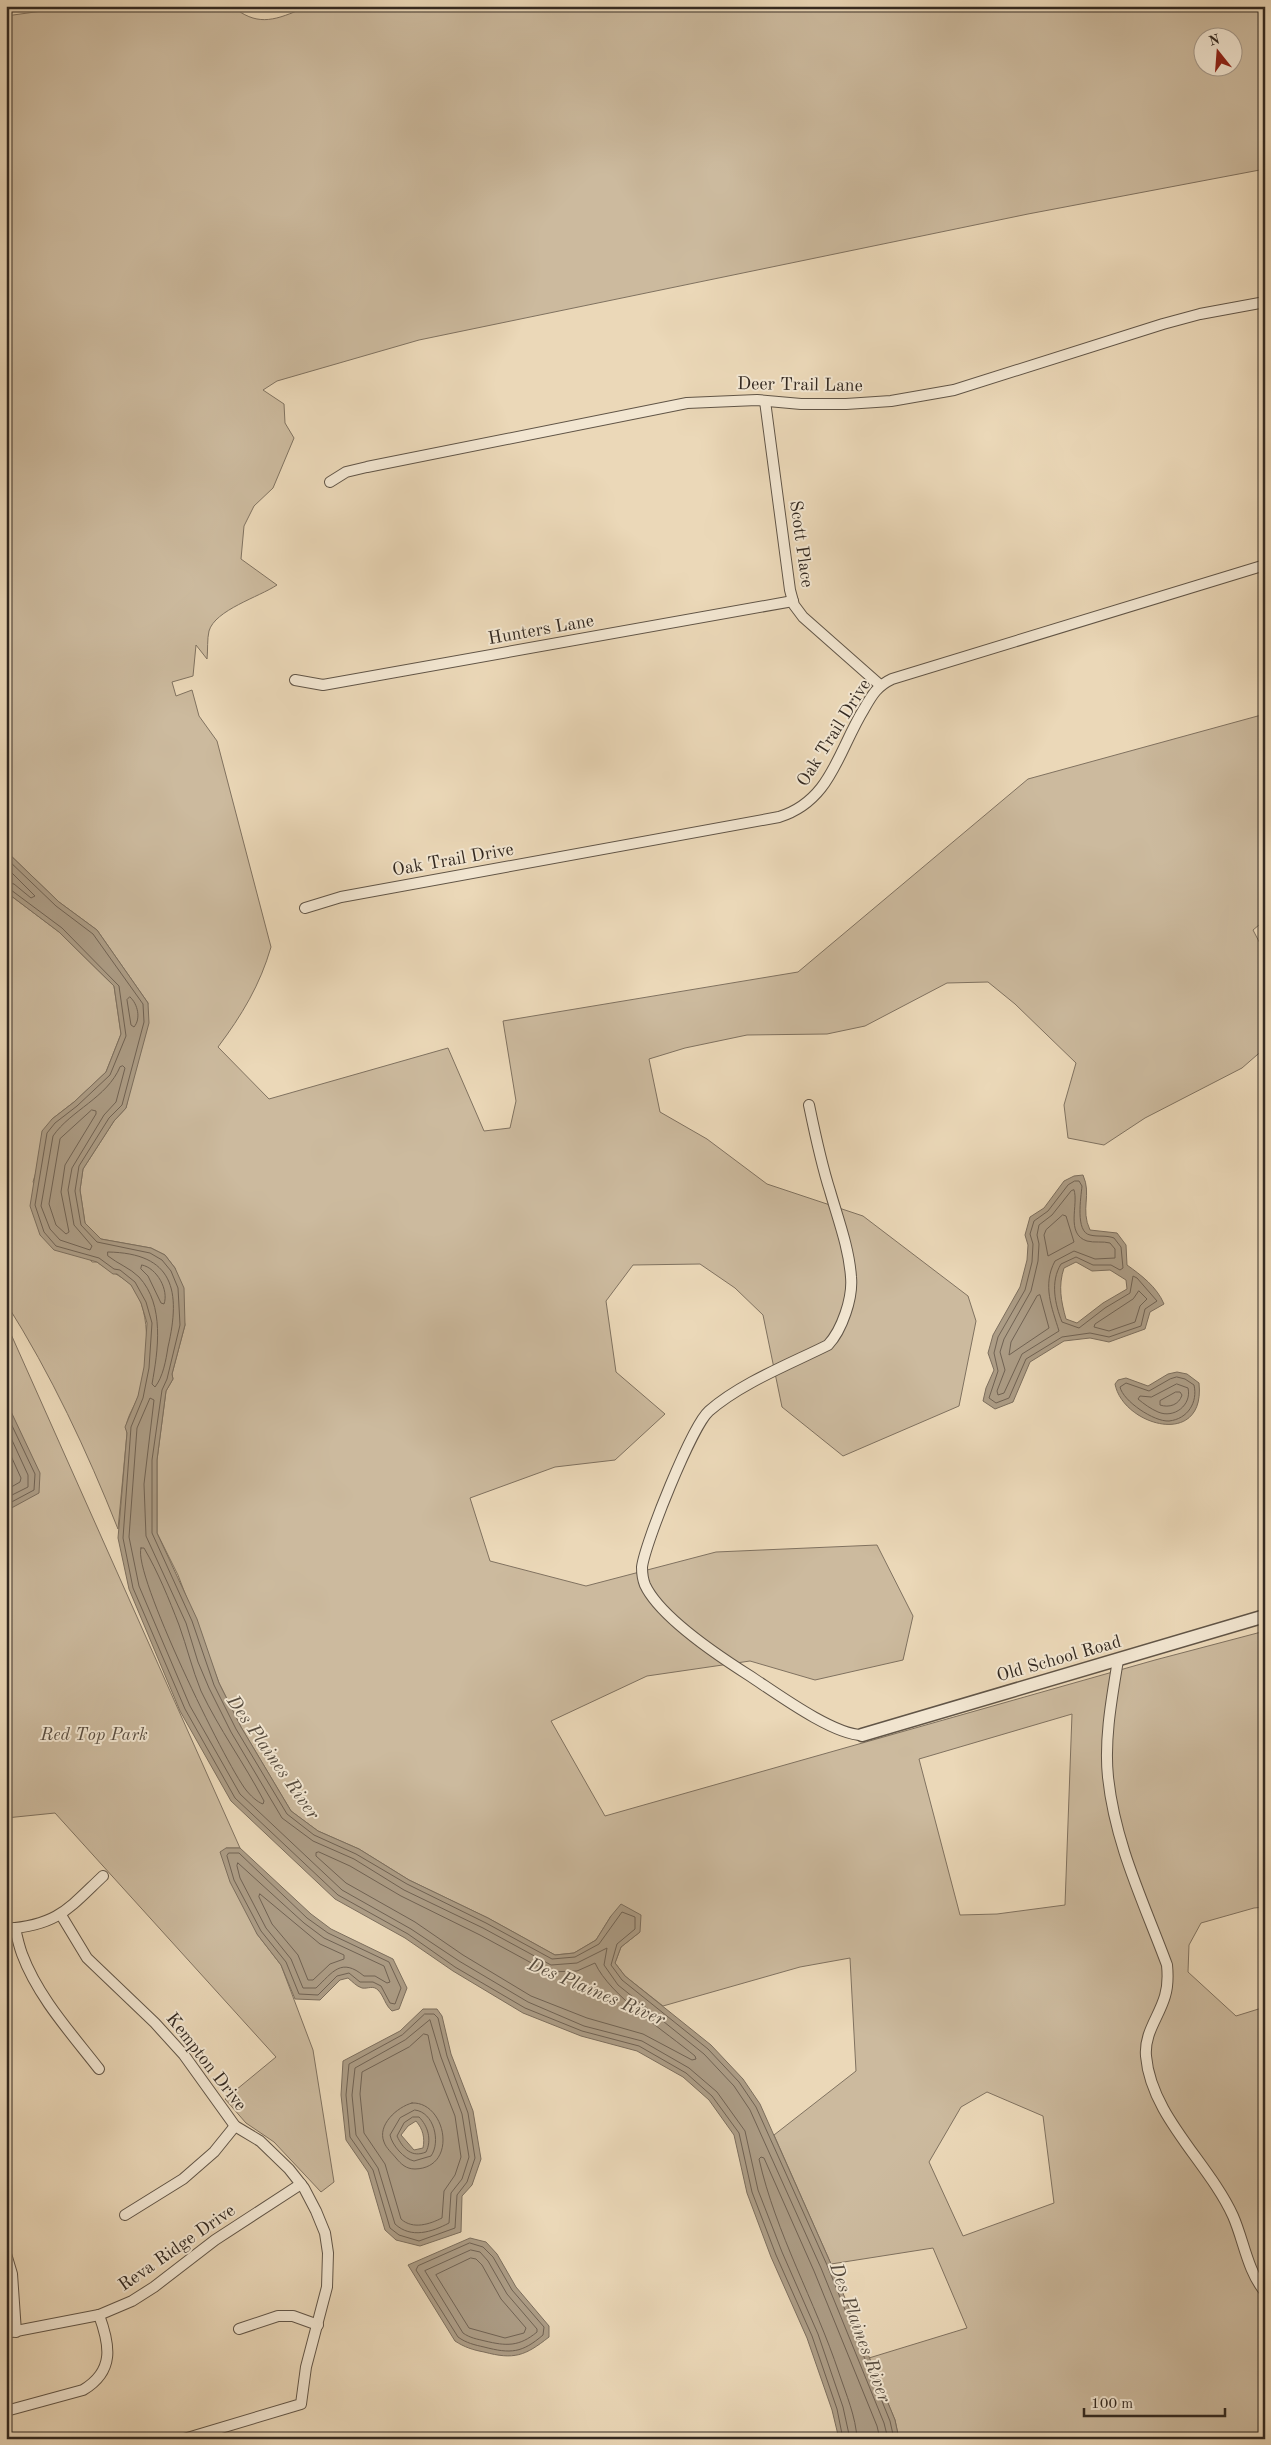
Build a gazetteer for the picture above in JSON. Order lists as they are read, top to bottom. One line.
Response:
{"streets":{"street":["Deer Trail Lane","Scott Place","Hunters Lane","Oak Trail Drive","Old School Road","Kempton Drive","Reva Ridge Drive"]},"crossings":[["Deer Trail Lane","Scott Place"],["Scott Place","Hunters Lane"],["Scott Place","Oak Trail Drive"],["Kempton Drive","Reva Ridge Drive"]],"water":["Des Plaines River"],"parks":["Red Top Park"],"scale_bar":"100 m","north":"top"}
